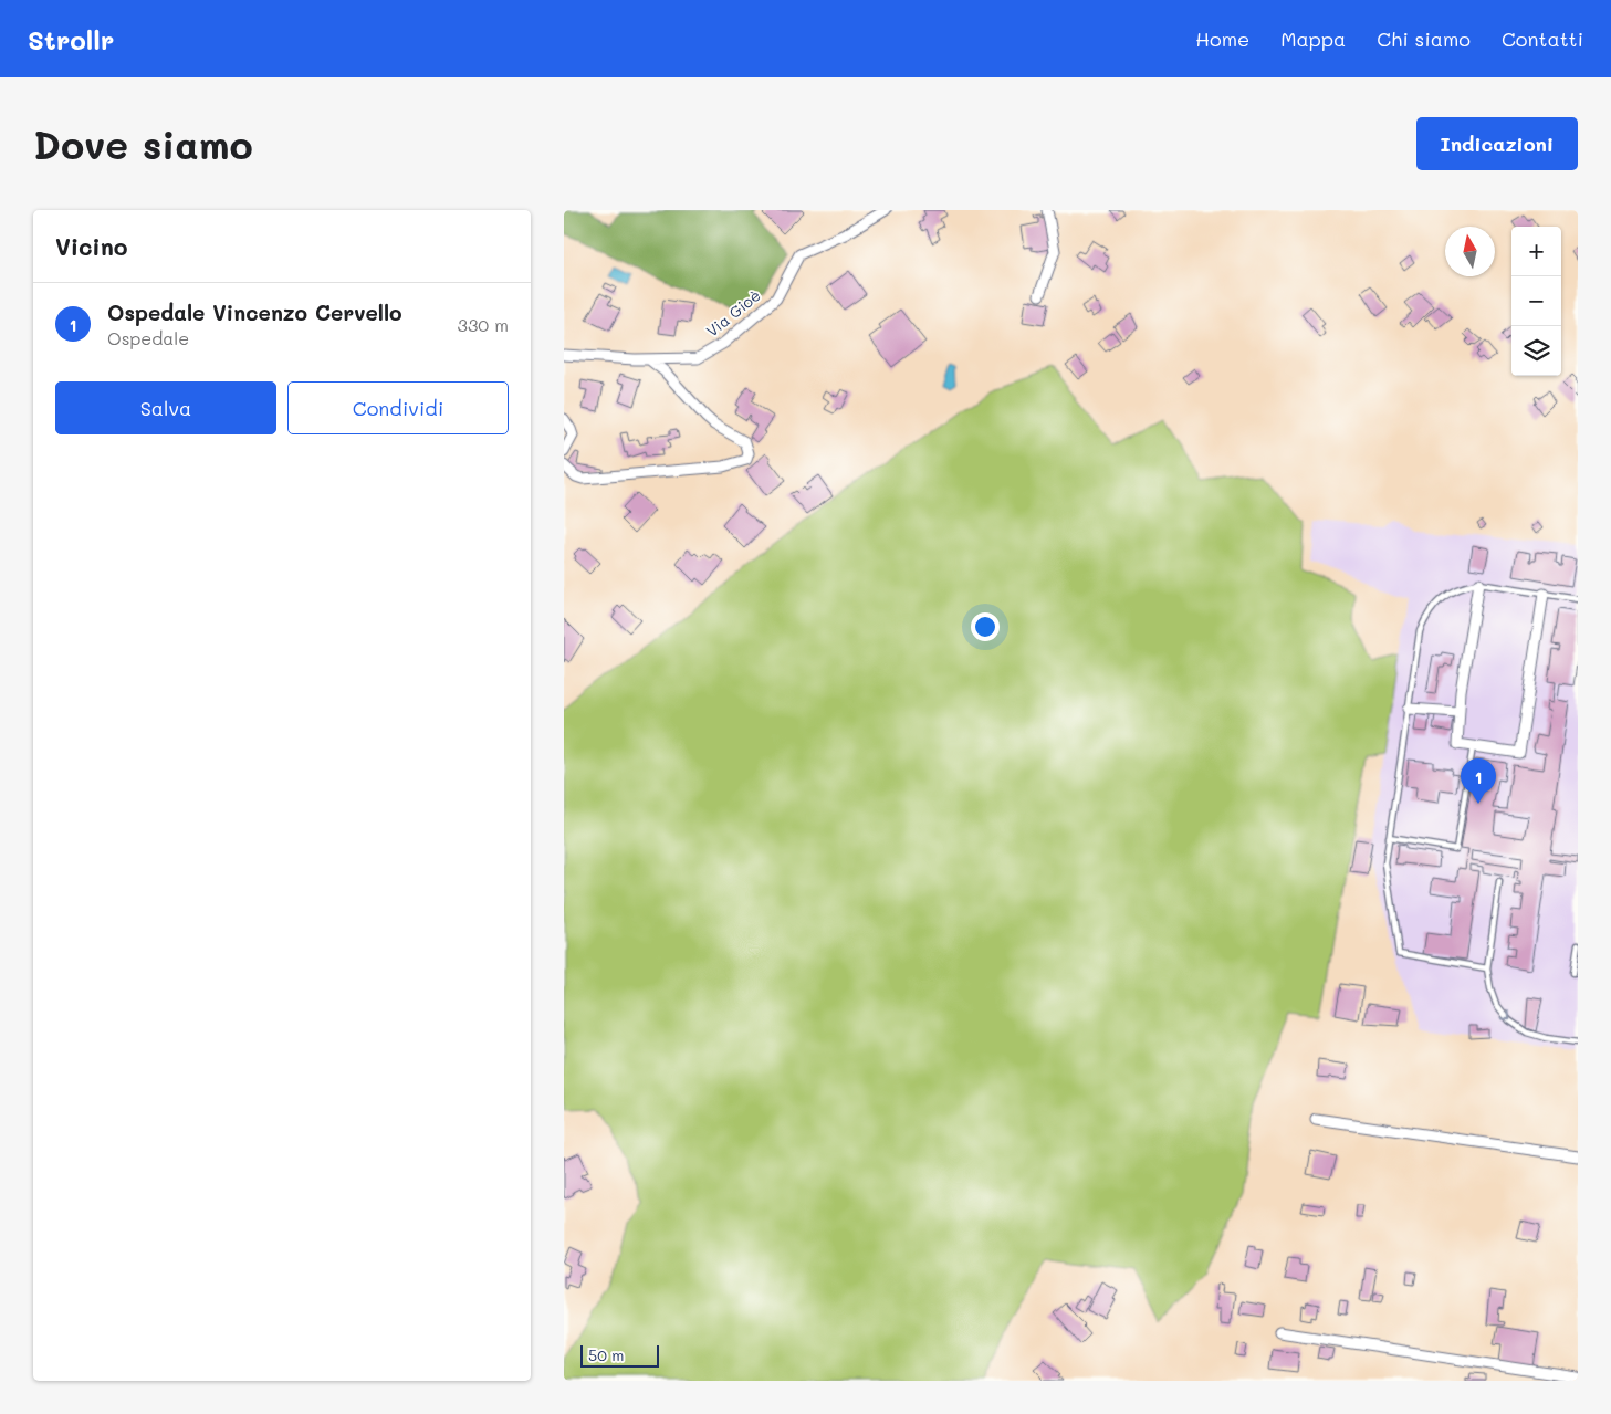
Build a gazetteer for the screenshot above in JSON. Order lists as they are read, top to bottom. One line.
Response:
{"streets":{"street":["Via Gioè"]},"scale_bar":"50 m","north":"top","page":{"header":"Strollr","nav":["Home","Mappa","Chi siamo","Contatti"],"buttons":["Indicazioni",["Salva","Condividi"]],"title":"Dove siamo","heading":"Vicino","map_buttons":["+","−"],"list":[{"mark":"1","name":"Ospedale Vincenzo Cervello","note":"Ospedale","value":"330 m"}],"pins":"1","scale":"50 m"}}
